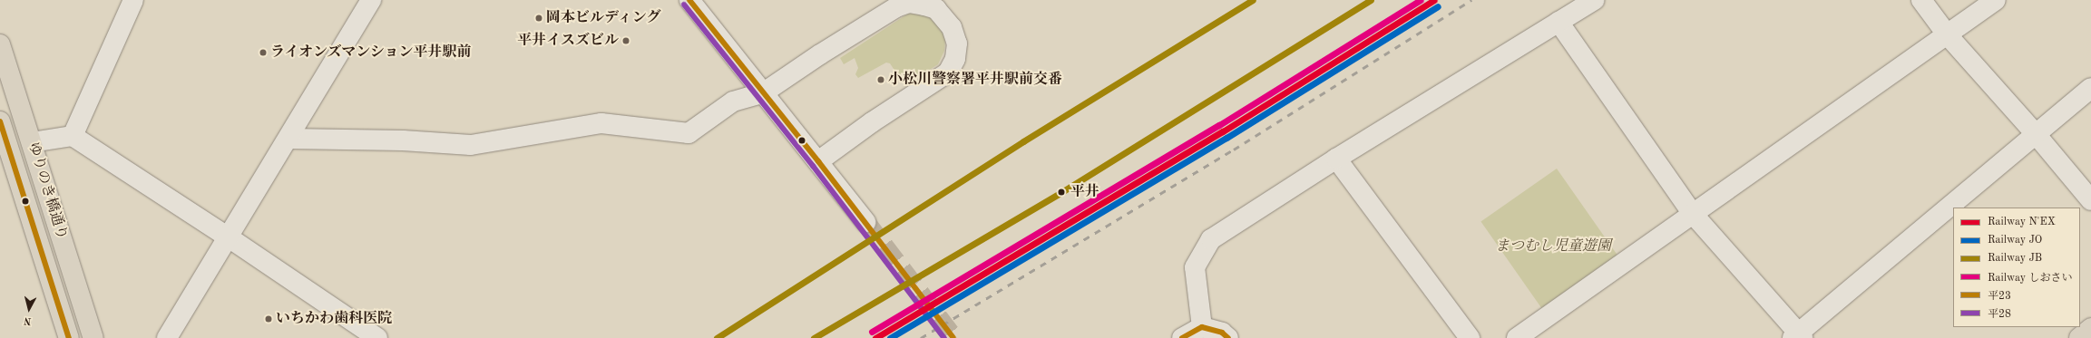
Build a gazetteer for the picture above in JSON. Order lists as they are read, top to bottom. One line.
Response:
{"streets":{"main road":["ゆりのき橋通り"]},"parks":["まつむし児童遊園"],"places":["岡本ビルディング","平井イスズビル","ライオンズマンション平井駅前","小松川警察署平井駅前交番","平井","いちかわ歯科医院"],"lines":["rail line N'EX","rail line JB","rail line しおさい","transit line 平23","transit line 平28","rail line JO"],"legend":["Railway N'EX","Railway JO","Railway JB","Railway しおさい","平23","平28"],"north":"bottom"}
